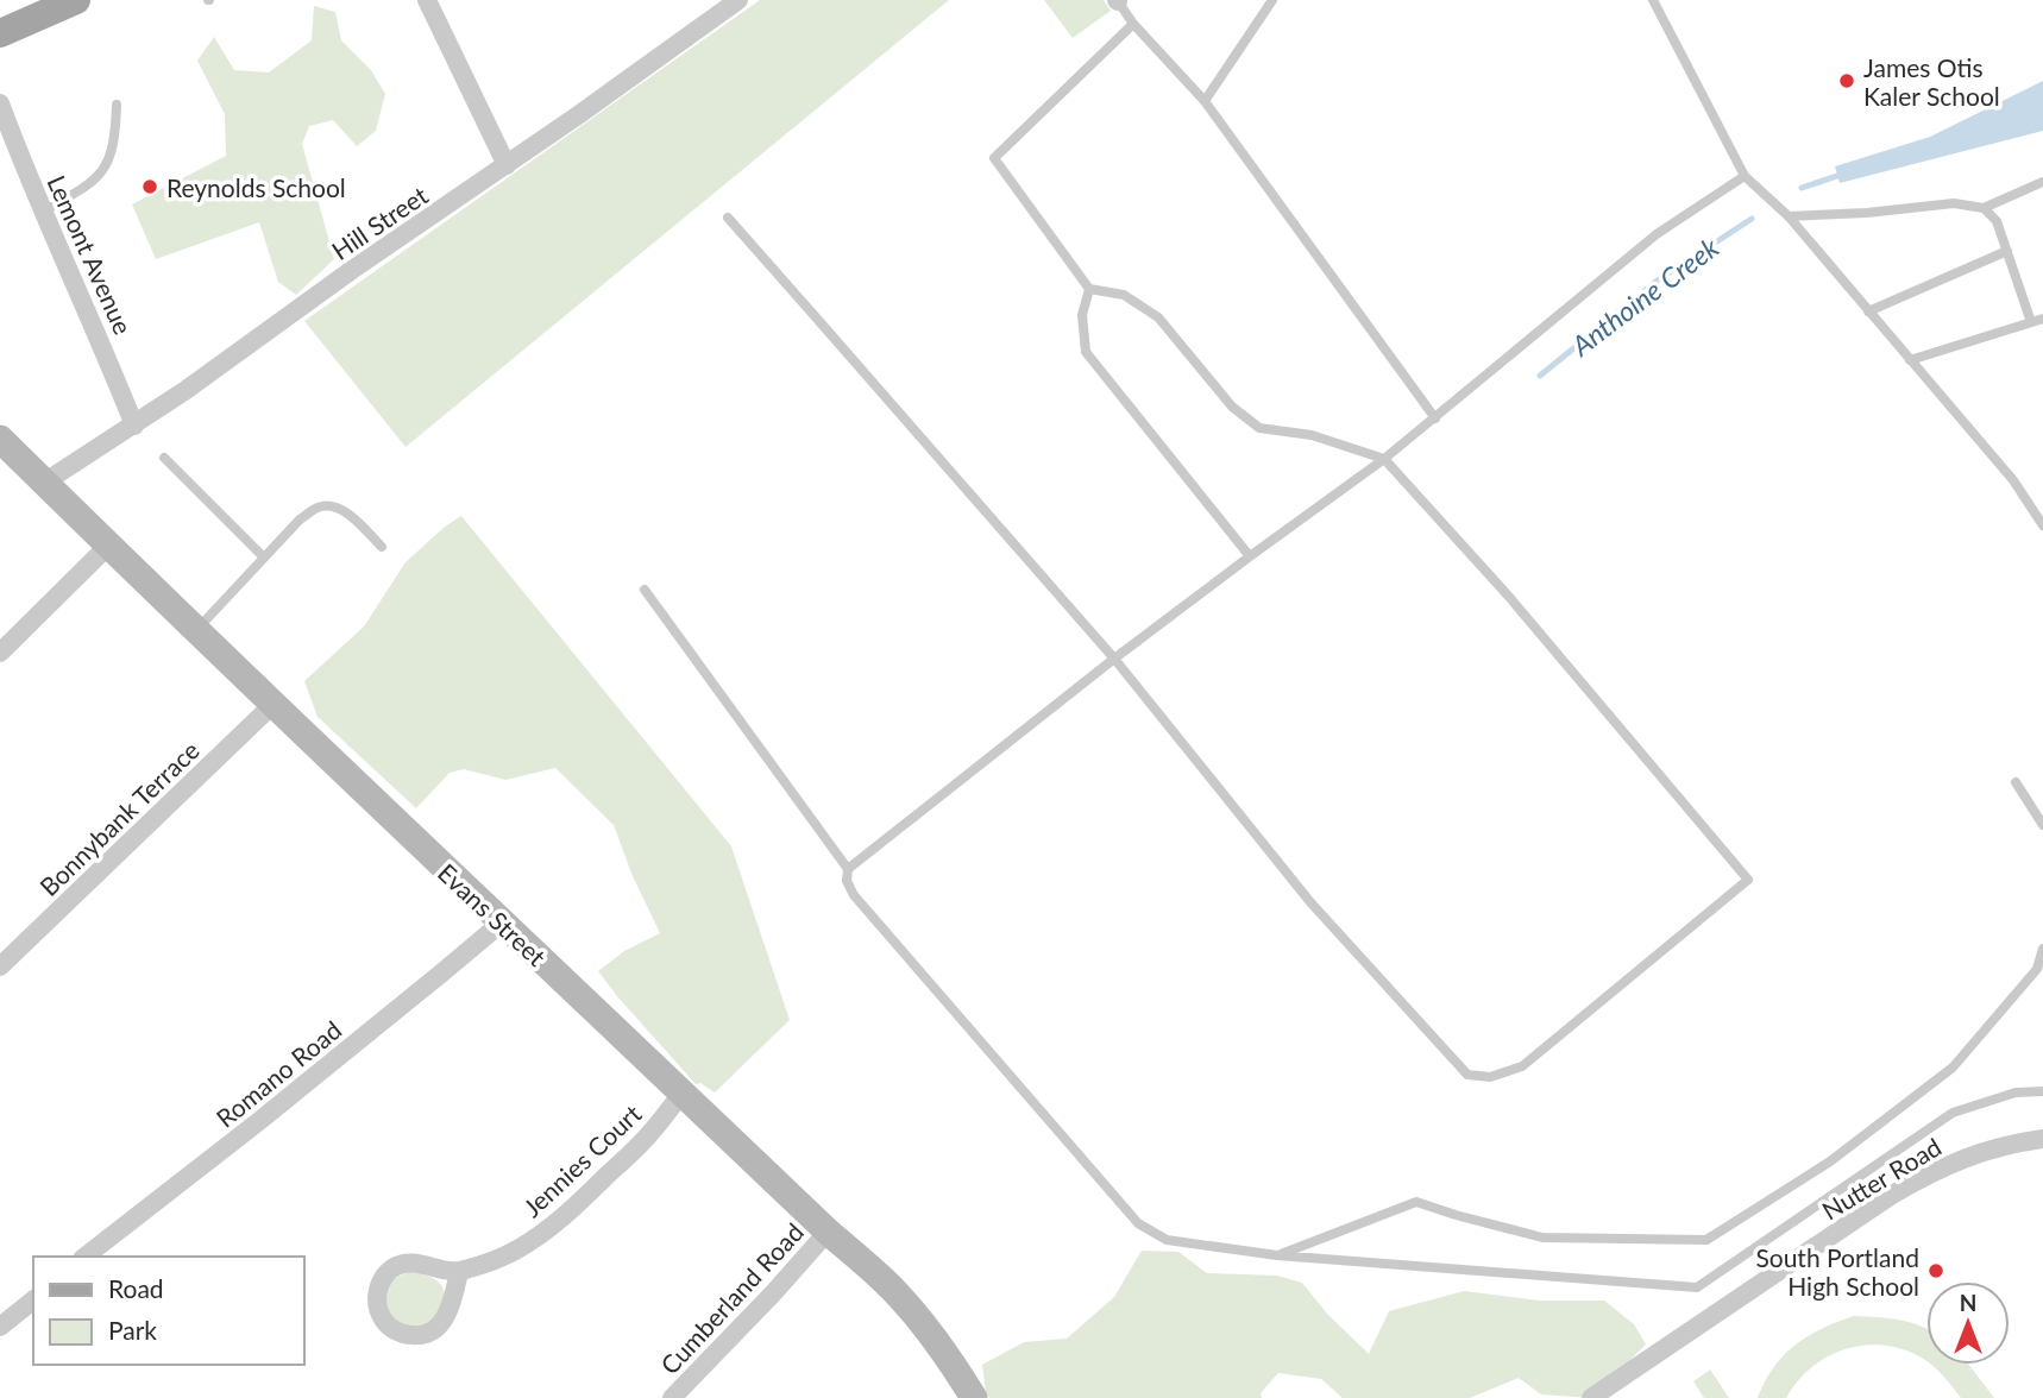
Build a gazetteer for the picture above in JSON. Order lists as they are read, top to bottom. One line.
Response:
{"streets":{"street":["Hill Street","Lemont Avenue","Bonnybank Terrace","Evans Street","Romano Road","Jennies Court","Nutter Road","Cumberland Road"]},"crossings":[["Hill Street","Lemont Avenue"],["Hill Street","Evans Street"],["Bonnybank Terrace","Evans Street"],["Evans Street","Romano Road"],["Evans Street","Jennies Court"],["Evans Street","Cumberland Road"]],"water":["Anthoine Creek"],"places":["James Otis Kaler School","Reynolds School","South Portland High School"],"legend":["Road","Park"],"north":"top"}
